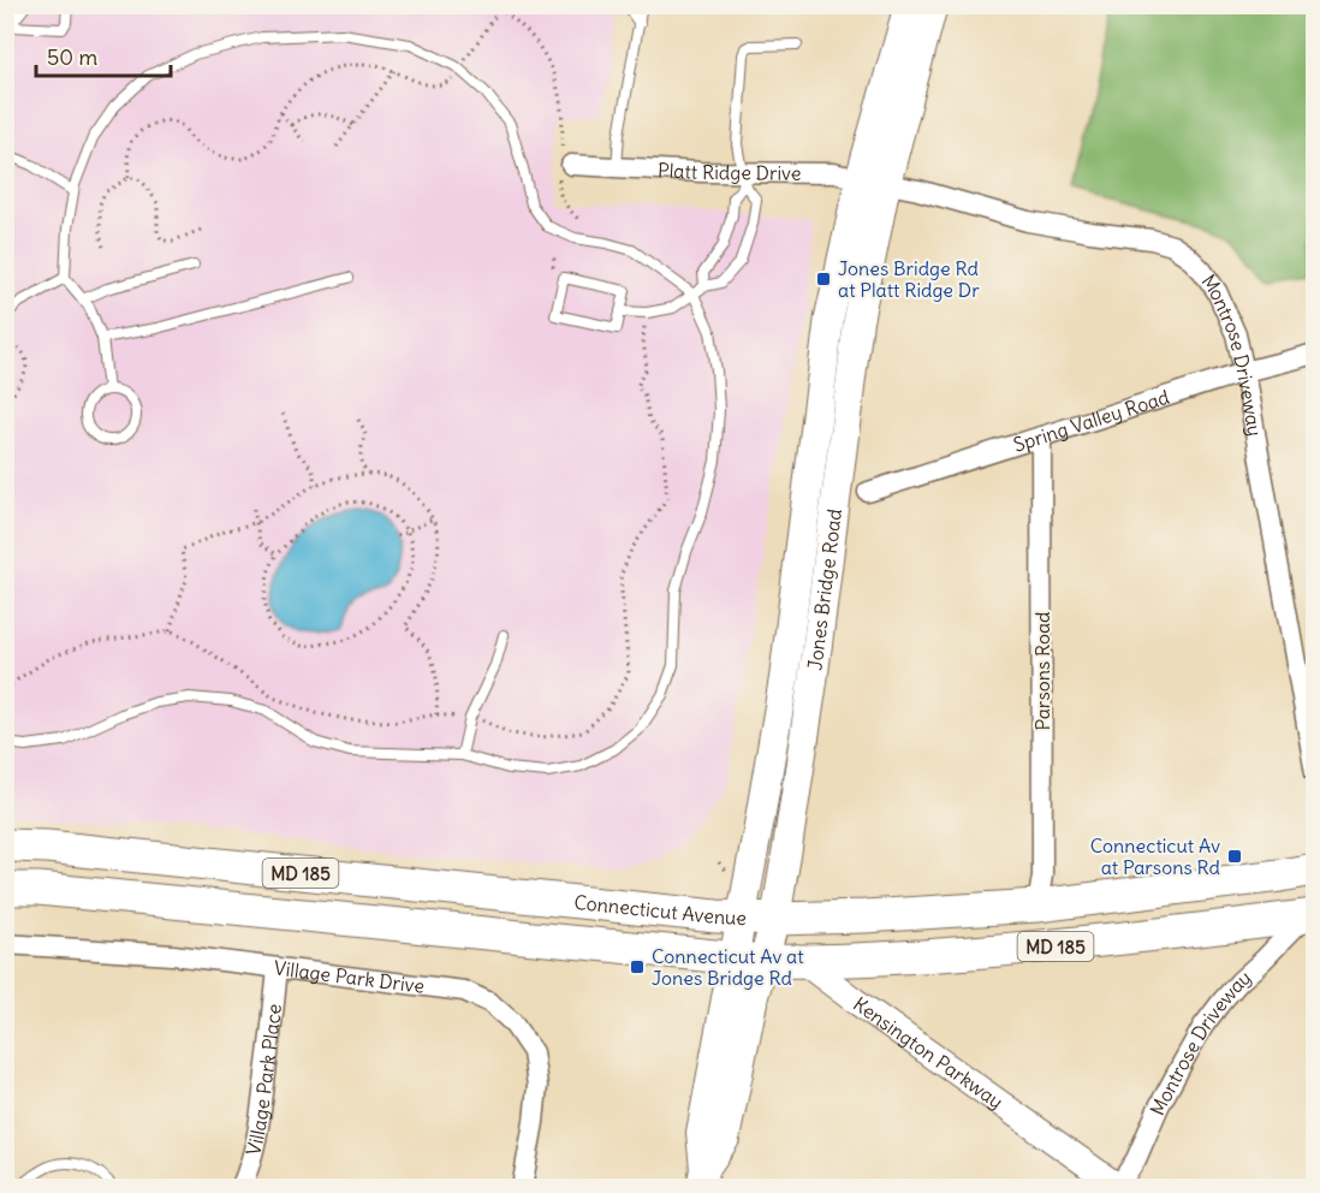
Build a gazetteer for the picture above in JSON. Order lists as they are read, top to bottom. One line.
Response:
{"streets":{"main road":["Jones Bridge Road","MD 185","Connecticut Avenue"],"street":["Platt Ridge Drive","Montrose Driveway","Spring Valley Road","Parsons Road","Village Park Drive","Kensington Parkway","Village Park Place"]},"crossings":[["Platt Ridge Drive","Montrose Driveway"],["Platt Ridge Drive","Jones Bridge Road"],["Montrose Driveway","Spring Valley Road"],["Montrose Driveway","Jones Bridge Road"],["Montrose Driveway","Connecticut Avenue"],["Montrose Driveway","Kensington Parkway"],["Spring Valley Road","Parsons Road"],["Jones Bridge Road","Connecticut Avenue"],["Parsons Road","Connecticut Avenue"],["Connecticut Avenue","Kensington Parkway"],["Village Park Drive","Village Park Place"]],"places":{"transit":["Jones Bridge Rd at Platt Ridge Dr","Connecticut Av at Parsons Rd","Connecticut Av at Jones Bridge Rd"]},"scale_bar":"50 m"}
